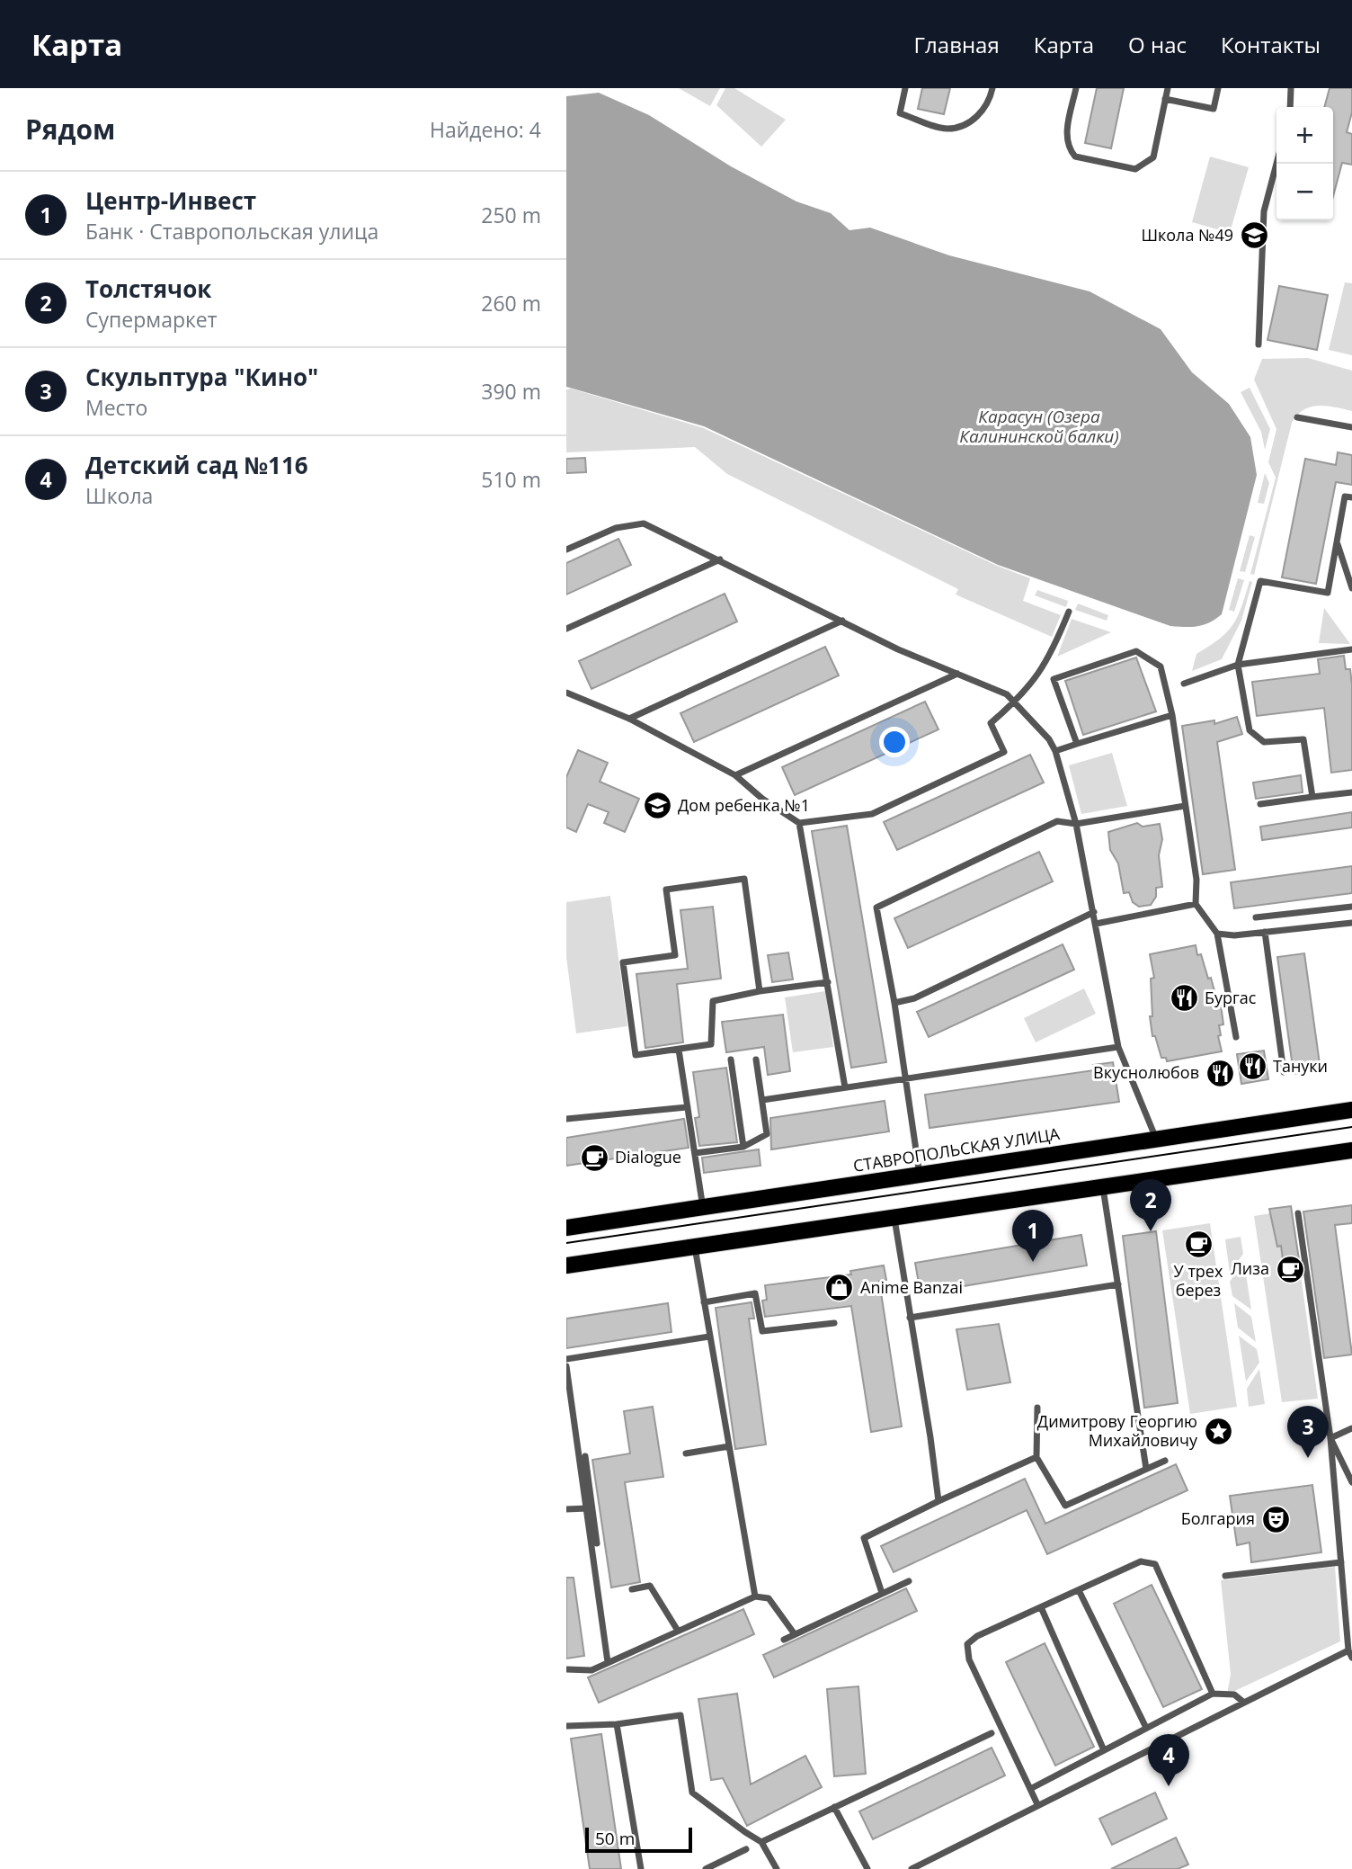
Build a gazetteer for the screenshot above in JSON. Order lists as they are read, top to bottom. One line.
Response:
{"streets":{"main road":["СТАВРОПОЛЬСКАЯ УЛИЦА"]},"water":["Карасун (Озера Калининской балки)"],"places":{"school or university":["Школа №49","Дом ребенка №1"],"restaurant":["Бургас","Тануки","Вкуснолюбов"],"cafe":["Dialogue","У трех берез","Лиза"],"shop":["Anime Banzai"],"place":["Димитрову Георгию Михайловичу"],"theatre":["Болгария"]},"scale_bar":"50 m","page":{"header":"Карта","nav":["Главная","Карта","О нас","Контакты"],"heading":["Рядом","Найдено: 4"],"map_buttons":["+","−"],"list":[{"mark":"1","name":"Центр-Инвест","note":"Банк · Ставропольская улица","value":"250 m"},{"mark":"2","name":"Толстячок","note":"Супермаркет","value":"260 m"},{"mark":"3","name":"Скульптура \"Кино\"","note":"Место","value":"390 m"},{"mark":"4","name":"Детский сад №116","note":"Школа","value":"510 m"}],"pins":["2","1","3","4"],"scale":"50 m"}}
